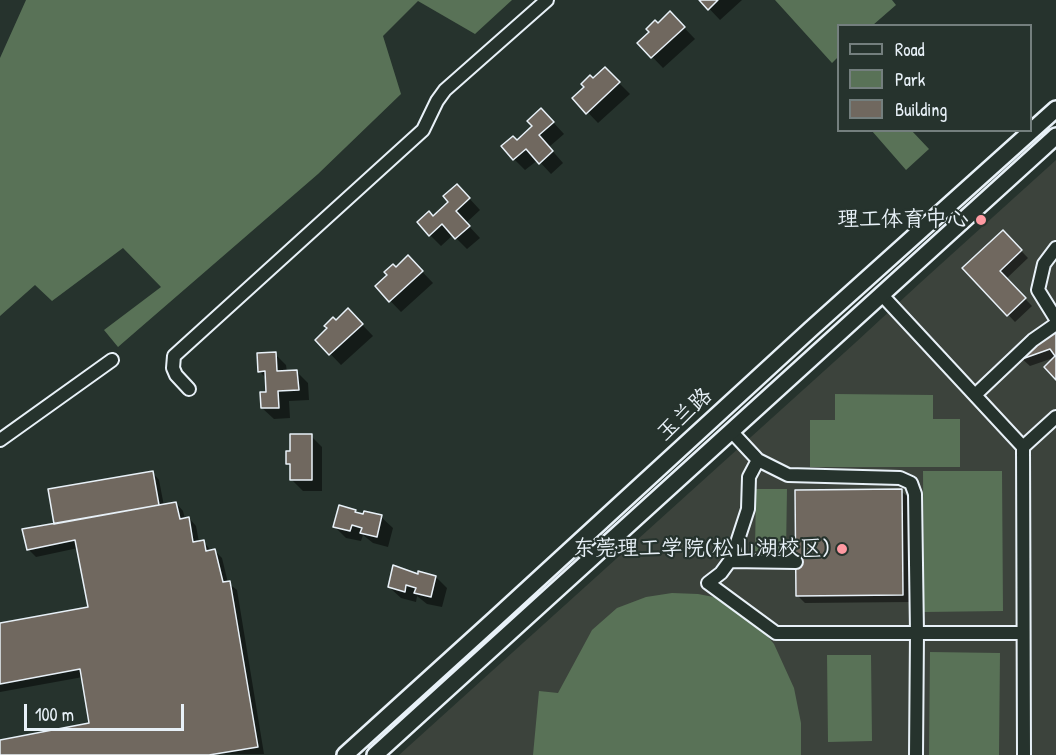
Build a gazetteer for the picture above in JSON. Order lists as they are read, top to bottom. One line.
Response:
{"streets":{"street":["玉兰路"]},"places":["理工体育中心","东莞理工学院(松山湖校区)"],"legend":["Road","Park","Building"],"scale_bar":"100 m"}
